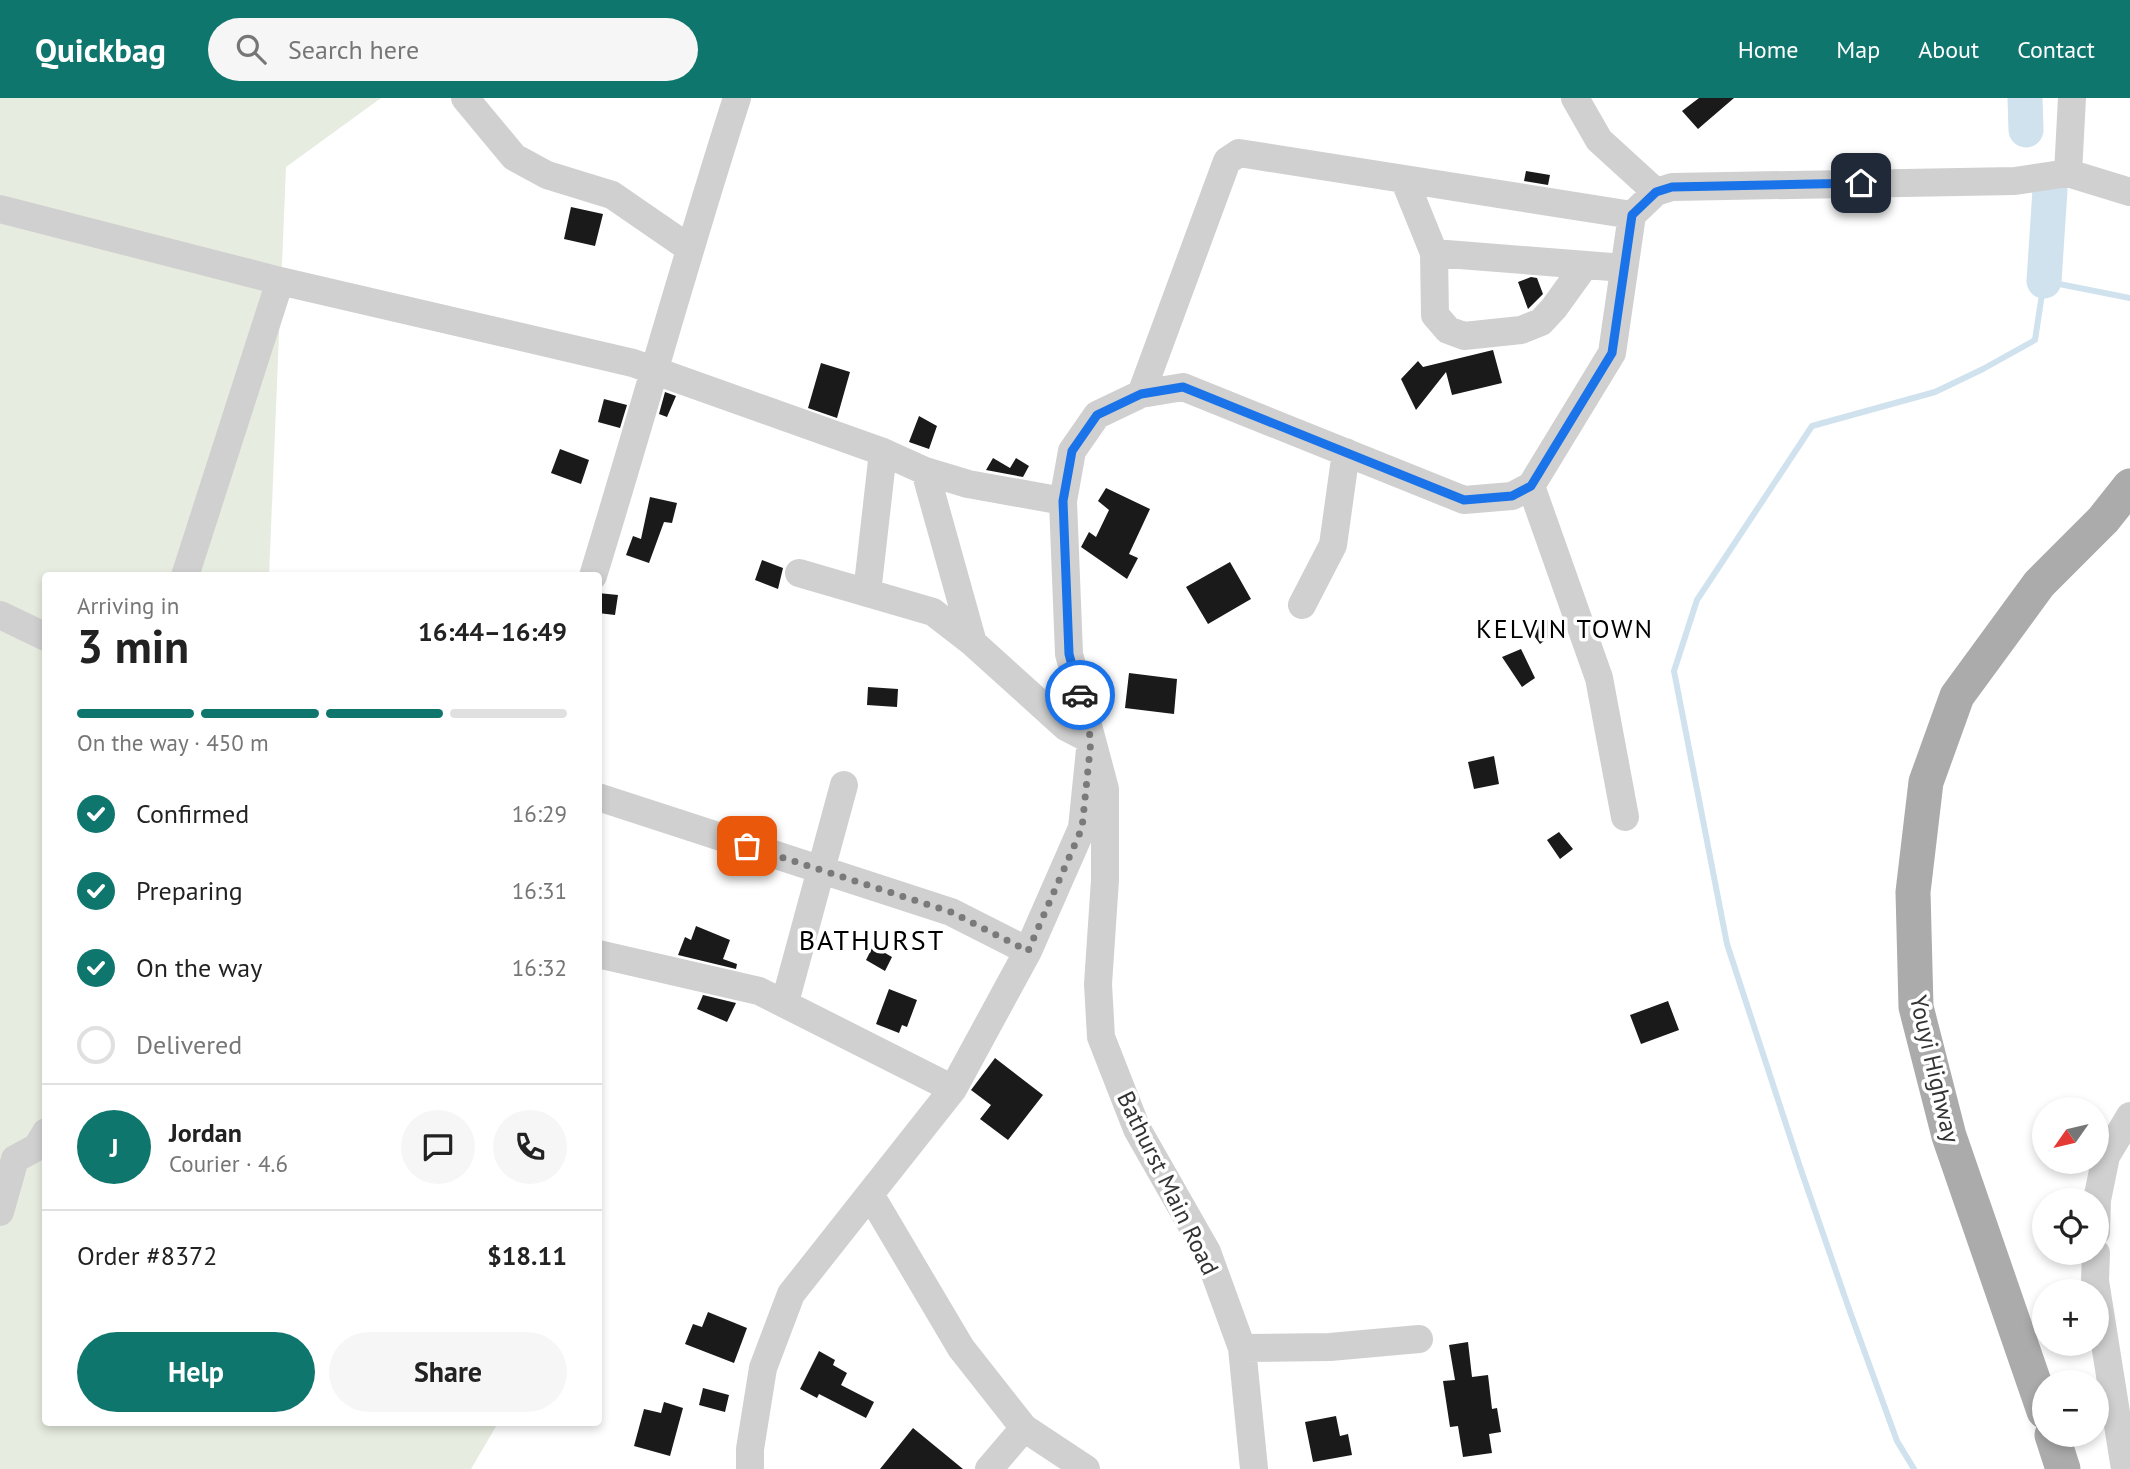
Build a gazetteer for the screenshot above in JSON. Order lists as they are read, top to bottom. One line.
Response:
{"streets":{"main road":["Youyi Highway"],"street":["Bathurst Main Road"]},"districts":["KELVIN TOWN","BATHURST"],"north":"bottom left","page":{"header":"Quickbag","search":"Search here","nav":["Home","Map","About","Contact"],"heading":["3 min","Arriving in","16:44–16:49"],"panel":["Jordan","Courier · 4.6","Order #8372","$18.11"],"bar":"On the way · 450 m","list":[["Confirmed","16:29"],["Preparing","16:31"],["On the way","16:32"],"Delivered"],"map_buttons":["+","−"],"round":"J","buttons":["Help","Share"]}}
